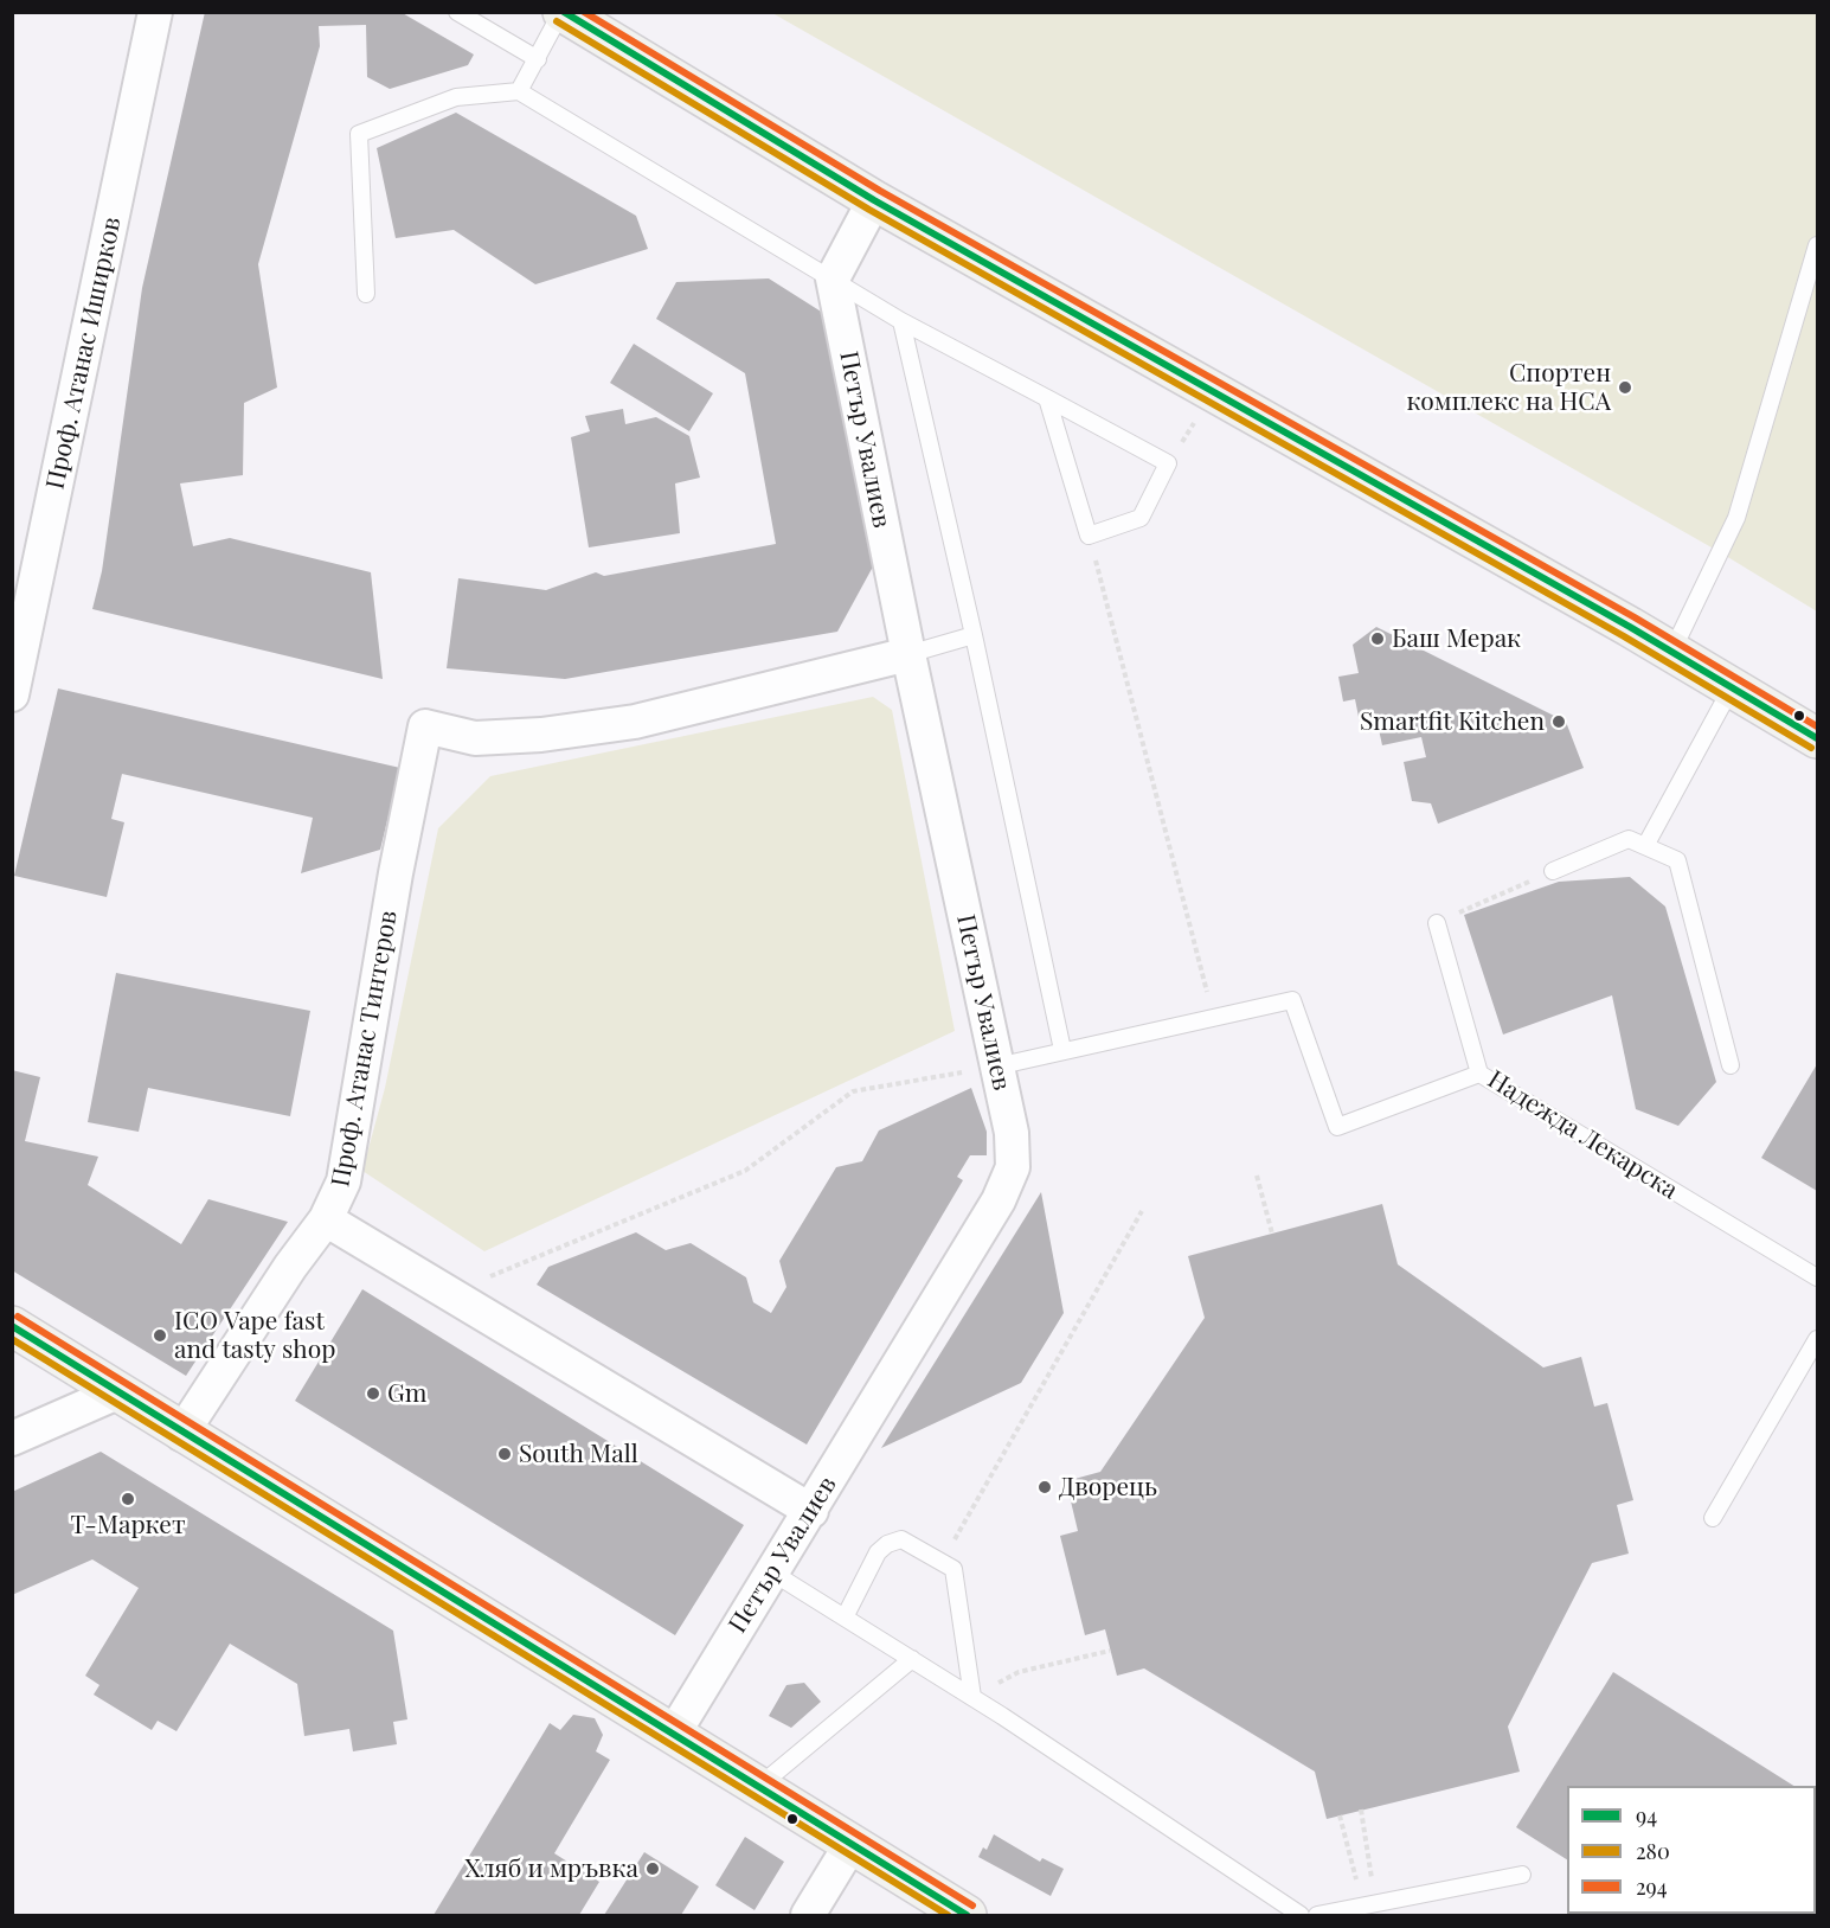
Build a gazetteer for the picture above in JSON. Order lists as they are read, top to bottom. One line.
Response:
{"streets":{"street":["Проф. Атанас Иширков","Петър Увалиев","Проф. Атанас Тинтеров"],"lane":["Надежда Лекарска"]},"crossings":[["Петър Увалиев","Проф. Атанас Тинтеров"]],"places":["Спортен комплекс на НСА","Баш Мерак","Smartfit Kitchen","ICO Vape fast and tasty shop","Gm","South Mall","Дворець","Т-Маркет","Хляб и мръвка"],"lines":["transit line 94","transit line 294","transit line 280"],"legend":["94","280","294"]}
